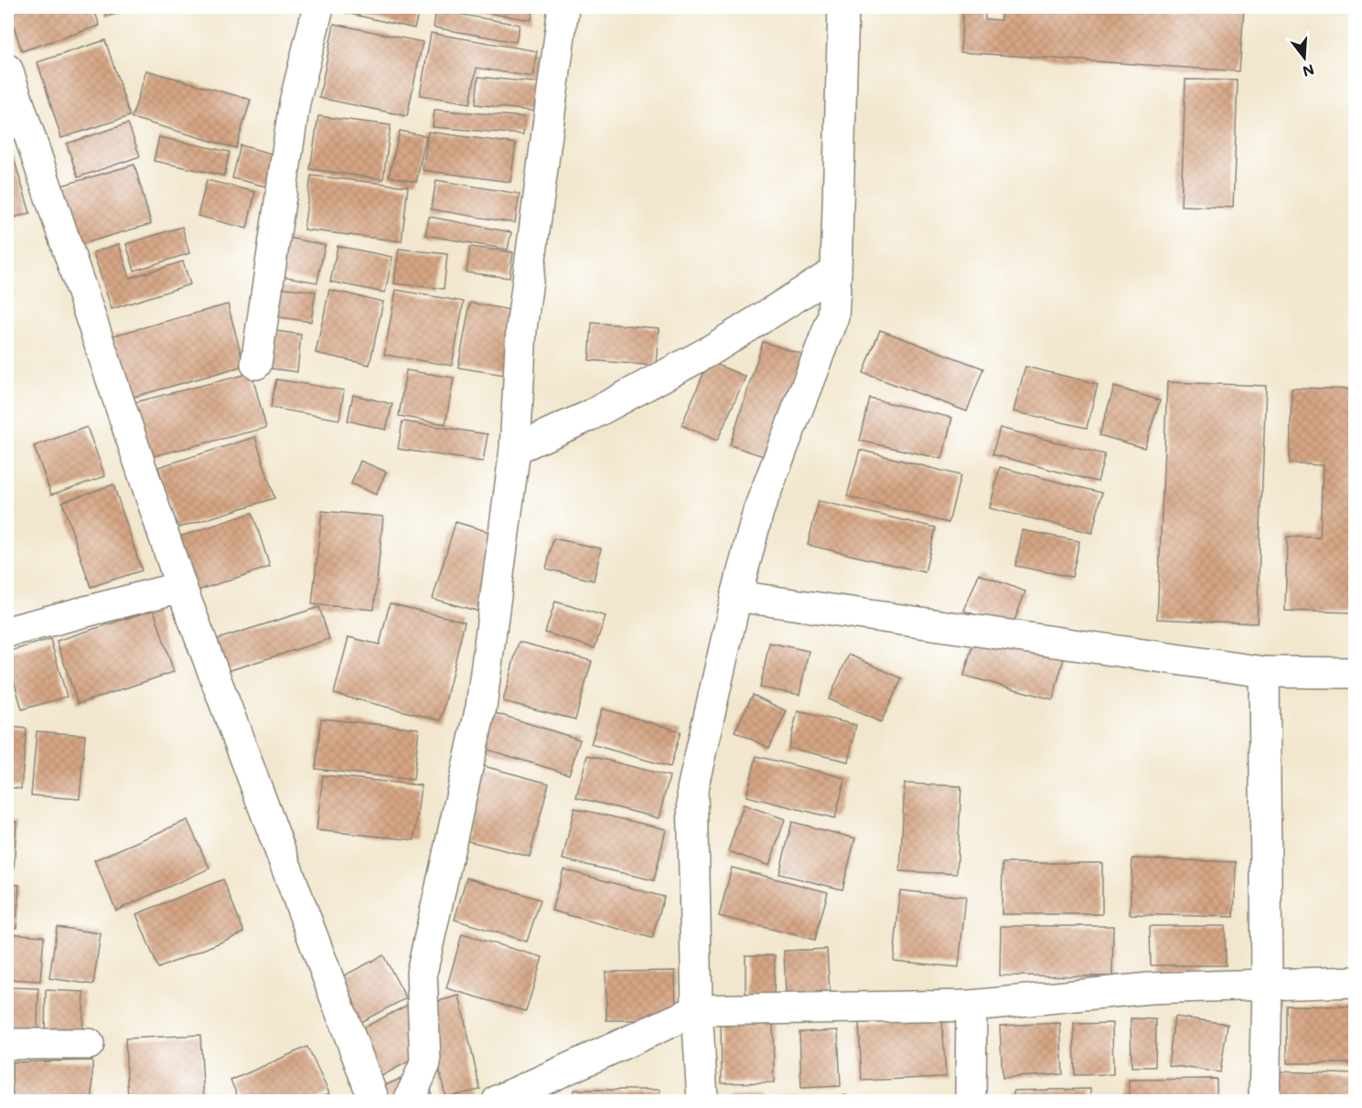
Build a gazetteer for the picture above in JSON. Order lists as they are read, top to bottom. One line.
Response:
{"north":"bottom"}
